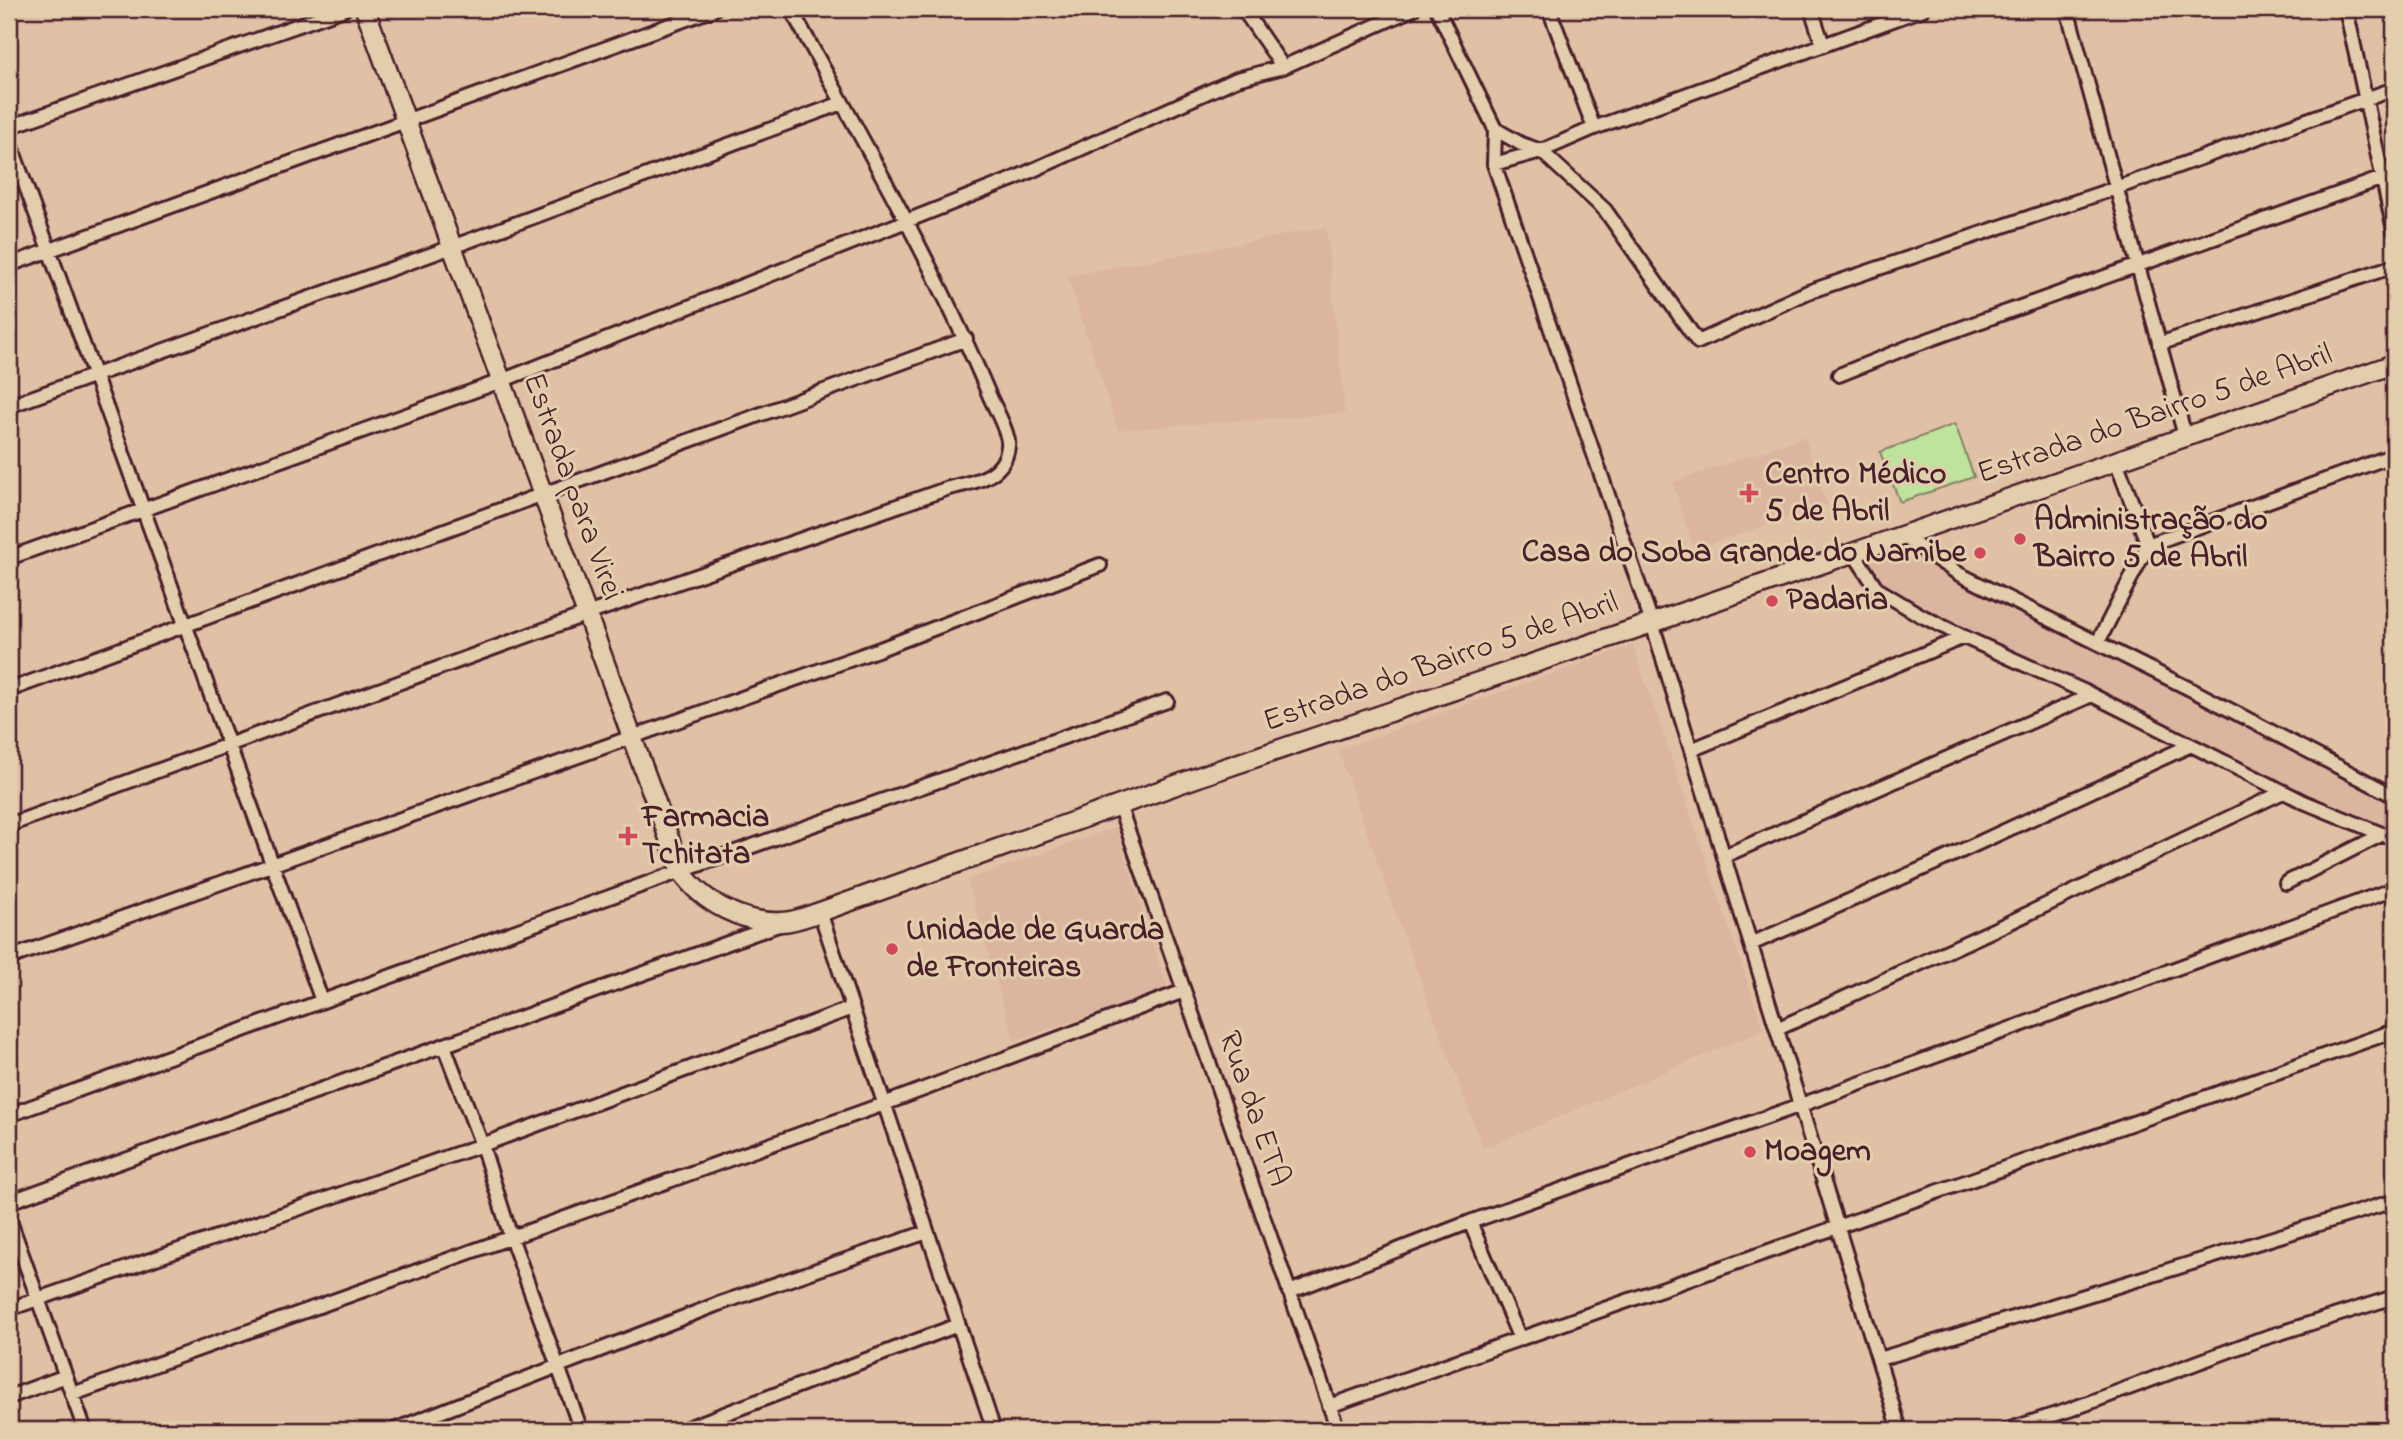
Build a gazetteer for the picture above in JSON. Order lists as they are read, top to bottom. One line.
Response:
{"streets":{"street":["Estrada do Bairro 5 de Abril","Estrada para Virei","Rua da ETA"]},"crossings":[["Estrada do Bairro 5 de Abril","Estrada para Virei"],["Estrada do Bairro 5 de Abril","Rua da ETA"]],"places":{"health":["Centro Médico 5 de Abril","Farmacia Tchitata"],"other":["Administração do Bairro 5 de Abril","Casa do Soba Grande do Namibe","Padaria","Unidade de Guarda de Fronteiras","Moagem"]}}
